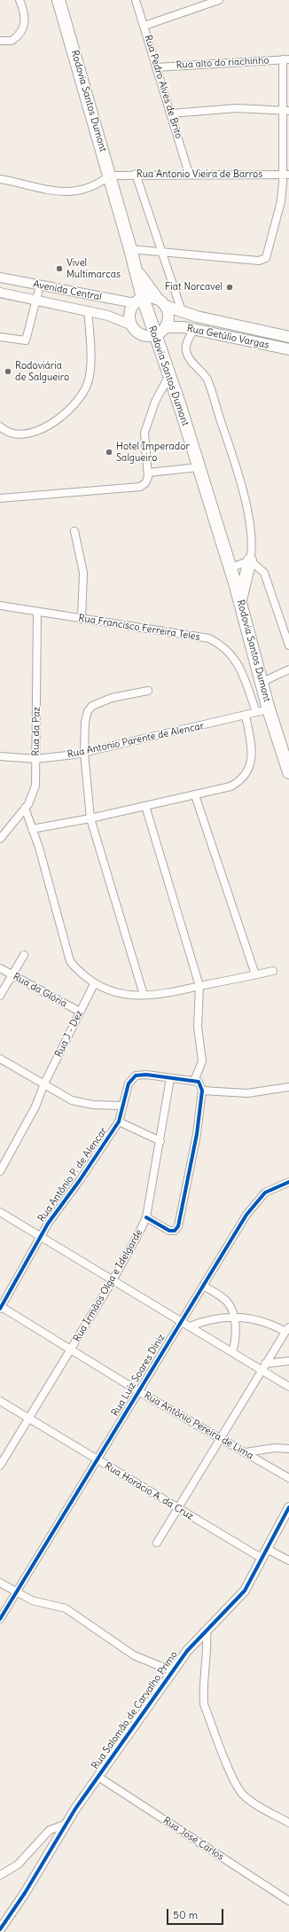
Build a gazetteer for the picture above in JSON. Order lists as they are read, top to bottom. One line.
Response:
{"streets":{"highway":["Rodovia Santos Dumont"],"main road":["Rua Getúlio Vargas"],"street":["Rua alto do riachinho","Rua Pedro Alves de Brito","Rua Antonio Vieira de Barros","Avenida Central","Rua Francisco Ferreira Teles","Rua da Paz","Rua Antonio Parente de Alencar","Rua da Glória","Rua J - Dez","Rua Antônio P. de Alencar","Rua Irmãos Olga e Idelgarde","Rua Luiz Soares Diniz","Rua Antônio Pereira de Lima","Rua Horácio A. da Cruz","Rua Salomão de Carvalho Primo","Rua José Carlos"]},"crossings":[["Rua alto do riachinho","Rua Pedro Alves de Brito"],["Rua Pedro Alves de Brito","Rua Antonio Vieira de Barros"],["Rodovia Santos Dumont","Rua Antonio Vieira de Barros"],["Rodovia Santos Dumont","Avenida Central"],["Rodovia Santos Dumont","Rua Antonio Parente de Alencar"],["Rua Francisco Ferreira Teles","Rua da Paz"],["Rua Francisco Ferreira Teles","Rua Antonio Parente de Alencar"],["Rua da Paz","Rua Antonio Parente de Alencar"],["Rua da Glória","Rua J - Dez"],["Rua Antônio P. de Alencar","Rua Antônio Pereira de Lima"],["Rua Irmãos Olga e Idelgarde","Rua Antônio Pereira de Lima"],["Rua Irmãos Olga e Idelgarde","Rua Horácio A. da Cruz"],["Rua Luiz Soares Diniz","Rua Antônio Pereira de Lima"],["Rua Luiz Soares Diniz","Rua Horácio A. da Cruz"],["Rua Horácio A. da Cruz","Rua Salomão de Carvalho Primo"],["Rua Salomão de Carvalho Primo","Rua José Carlos"]],"places":["Vivel Multimarcas","Fiat Norcavel","Rodoviária de Salgueiro","Hotel Imperador Salgueiro"],"scale_bar":"50 m"}
